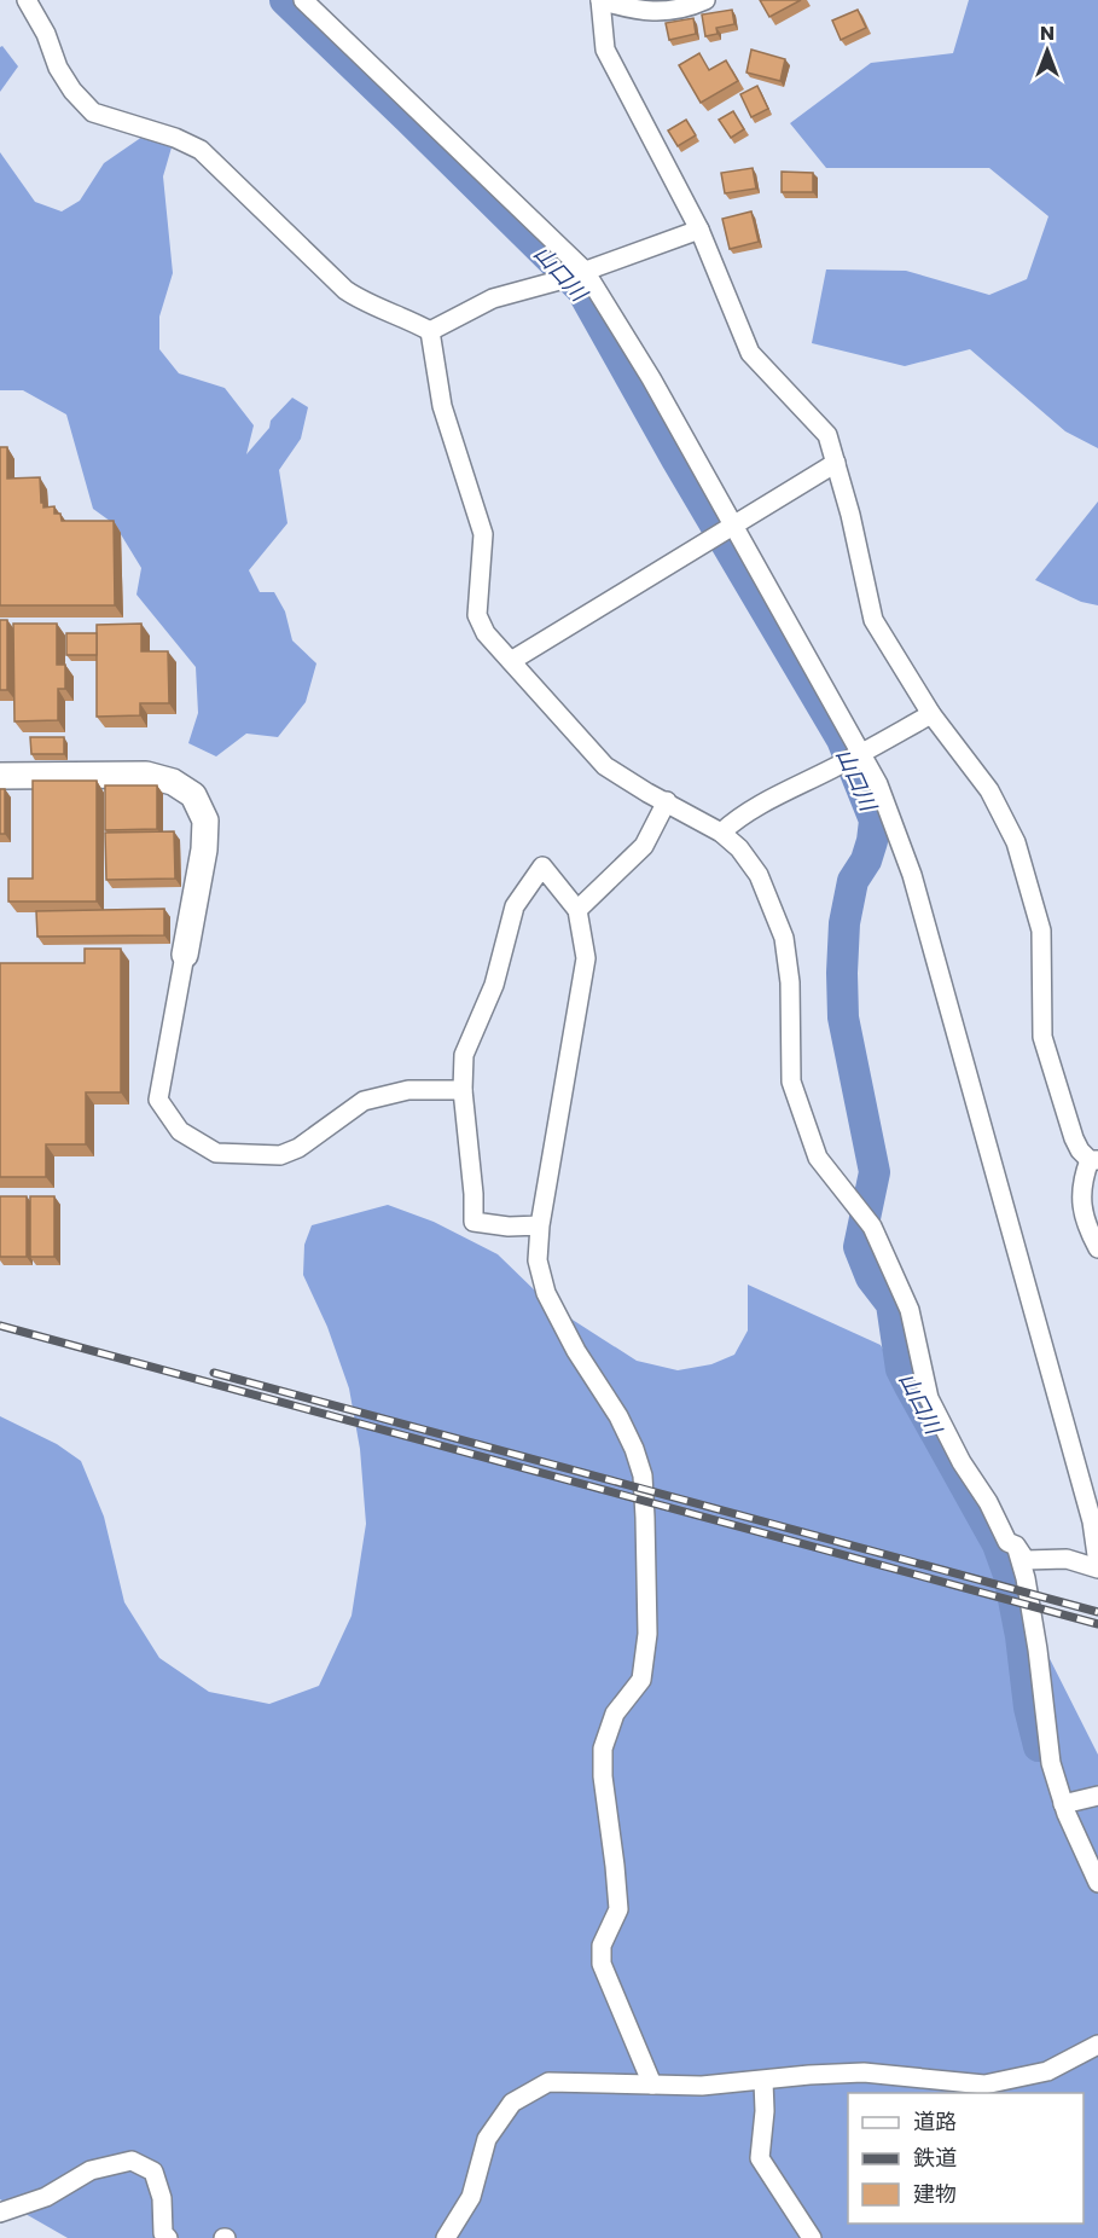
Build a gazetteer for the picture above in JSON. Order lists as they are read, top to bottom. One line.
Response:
{"water":["山口川"],"legend":["道路","鉄道","建物"],"north":"top"}
